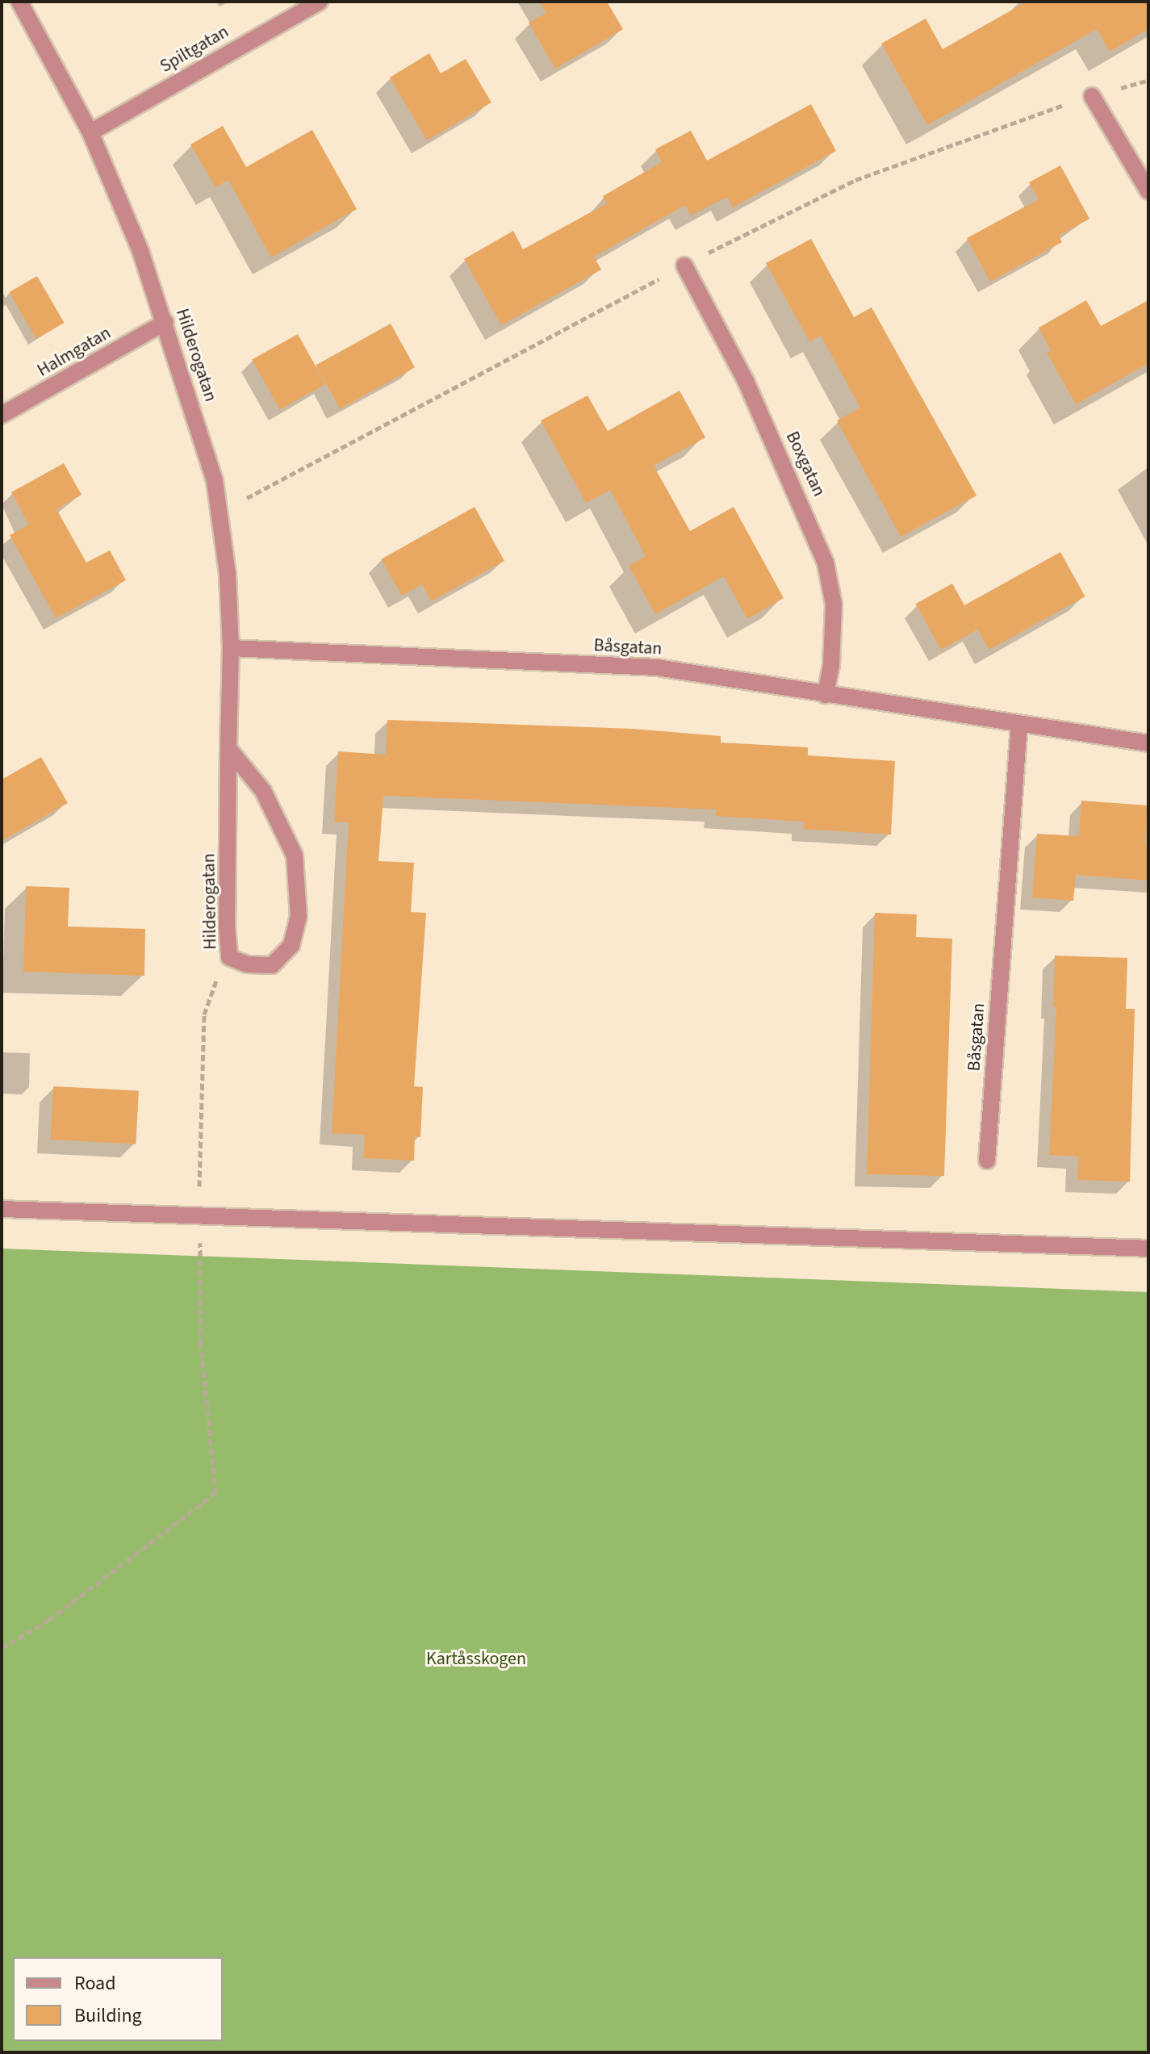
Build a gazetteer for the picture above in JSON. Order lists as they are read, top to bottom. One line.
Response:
{"streets":{"street":["Spiltgatan","Halmgatan","Hilderogatan","Boxgatan","Båsgatan"]},"crossings":[["Spiltgatan","Hilderogatan"],["Halmgatan","Hilderogatan"],["Hilderogatan","Båsgatan"],["Boxgatan","Båsgatan"]],"parks":["Kartåsskogen"],"legend":["Road","Building"]}
